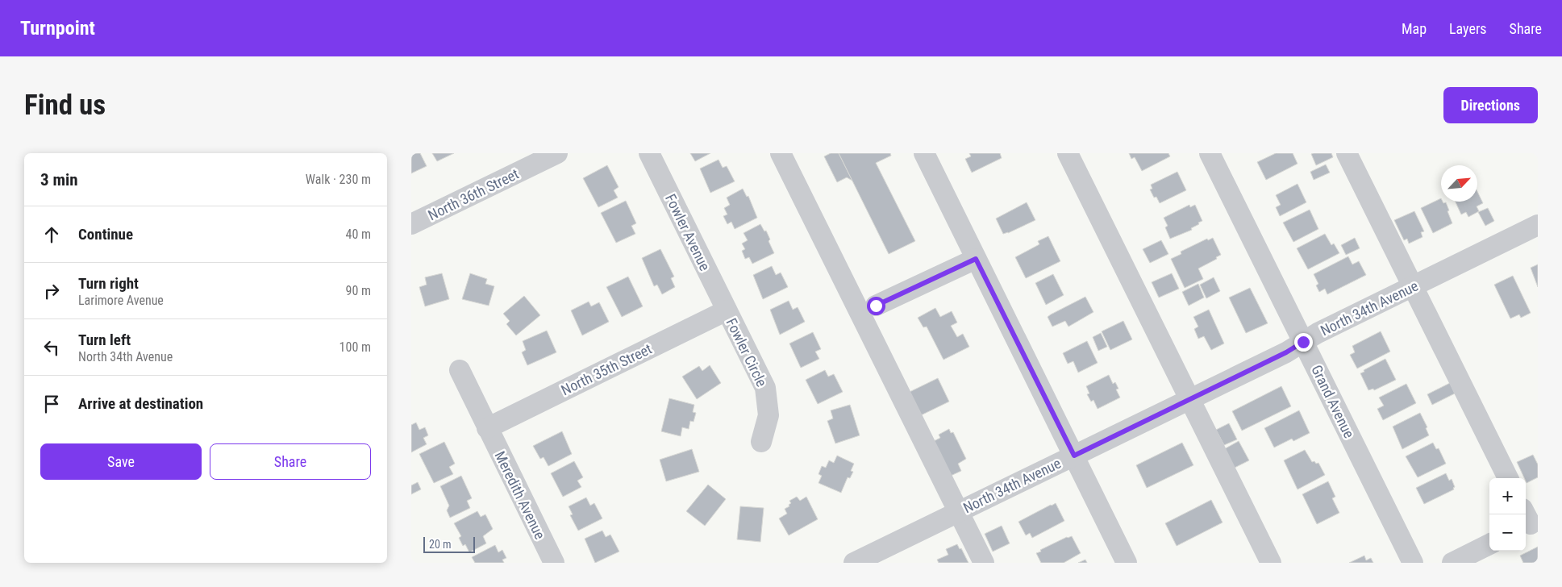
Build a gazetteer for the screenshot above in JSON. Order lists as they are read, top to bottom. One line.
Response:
{"streets":{"street":["North 36th Street","Fowler Avenue","North 34th Avenue","Fowler Circle","North 35th Street","Grand Avenue","Meredith Avenue"]},"crossings":[["Fowler Avenue","Fowler Circle"],["Fowler Avenue","North 35th Street"],["North 34th Avenue","Grand Avenue"],["Fowler Circle","North 35th Street"],["North 35th Street","Meredith Avenue"]],"scale_bar":"20 m","north":"top right","page":{"header":"Turnpoint","nav":["Map","Layers","Share"],"buttons":["Directions",["Save","Share"]],"title":"Find us","heading":["3 min","Walk · 230 m"],"list":[["Continue","40 m"],["Turn right","Larimore Avenue","90 m"],["Turn left","North 34th Avenue","100 m"],"Arrive at destination"],"map_buttons":["+","−"],"scale":"20 m"}}
